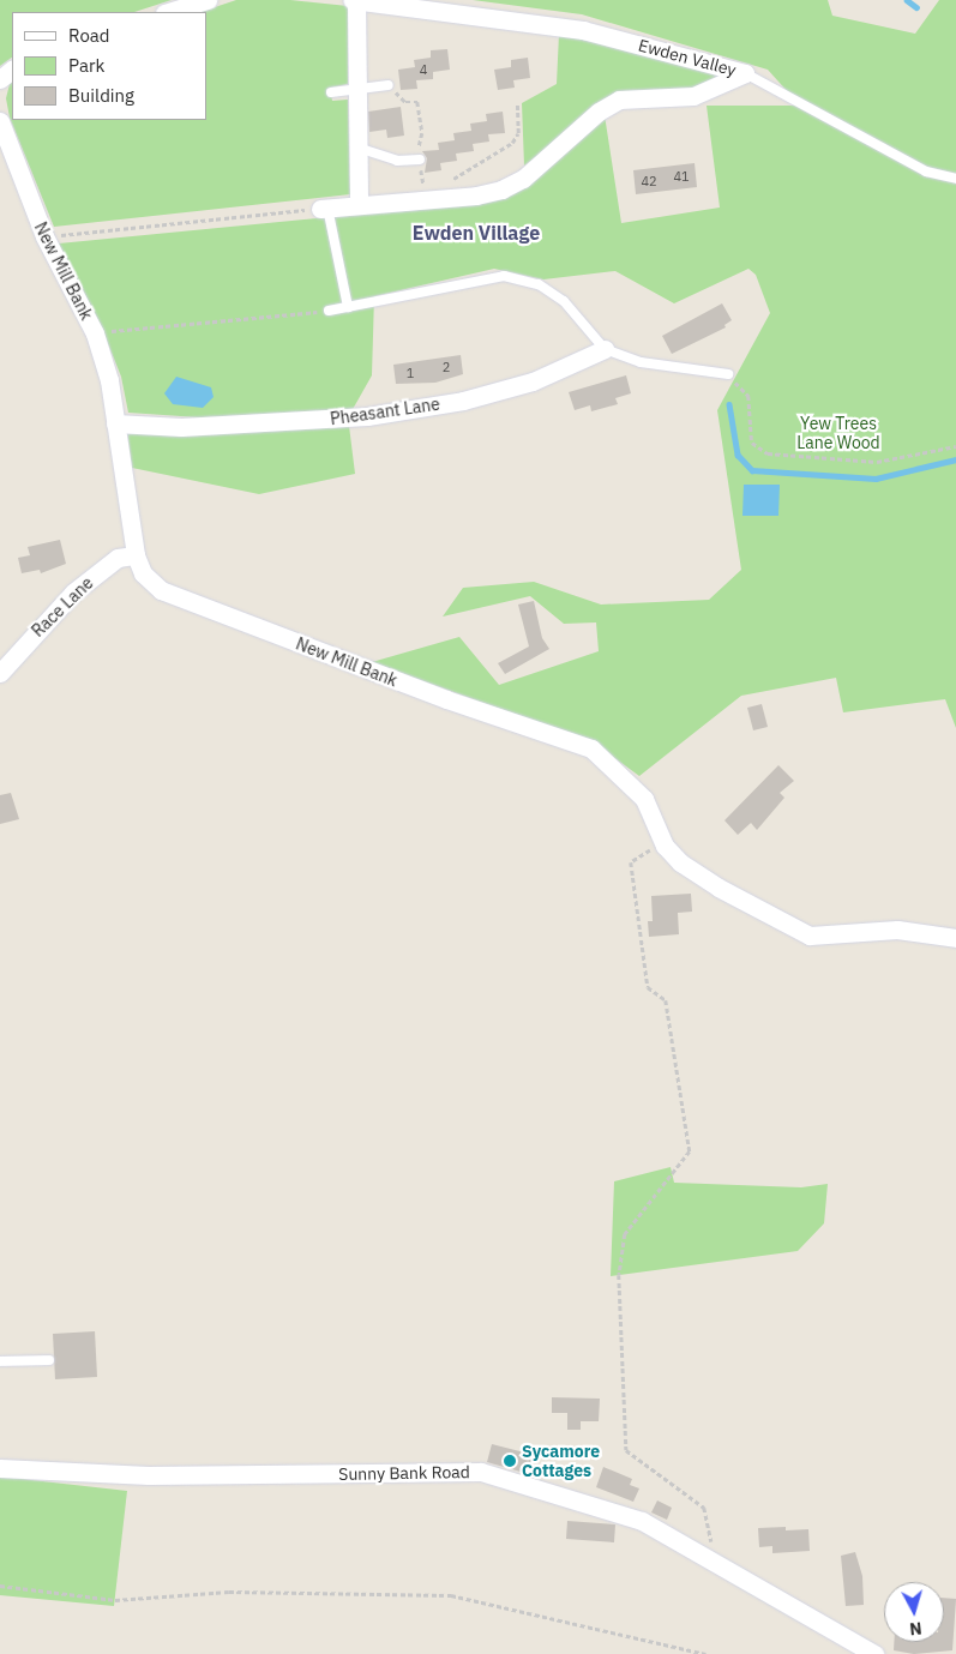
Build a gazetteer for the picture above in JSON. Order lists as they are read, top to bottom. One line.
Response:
{"streets":{"street":["Ewden Valley","New Mill Bank","Pheasant Lane","Race Lane","Sunny Bank Road"]},"crossings":[["New Mill Bank","Pheasant Lane"],["New Mill Bank","Race Lane"]],"districts":["Ewden Village"],"parks":["Yew Trees Lane Wood"],"places":["Sycamore Cottages"],"house_numbers":["4","41","42","2","1"],"legend":["Road","Park","Building"],"north":"bottom"}
